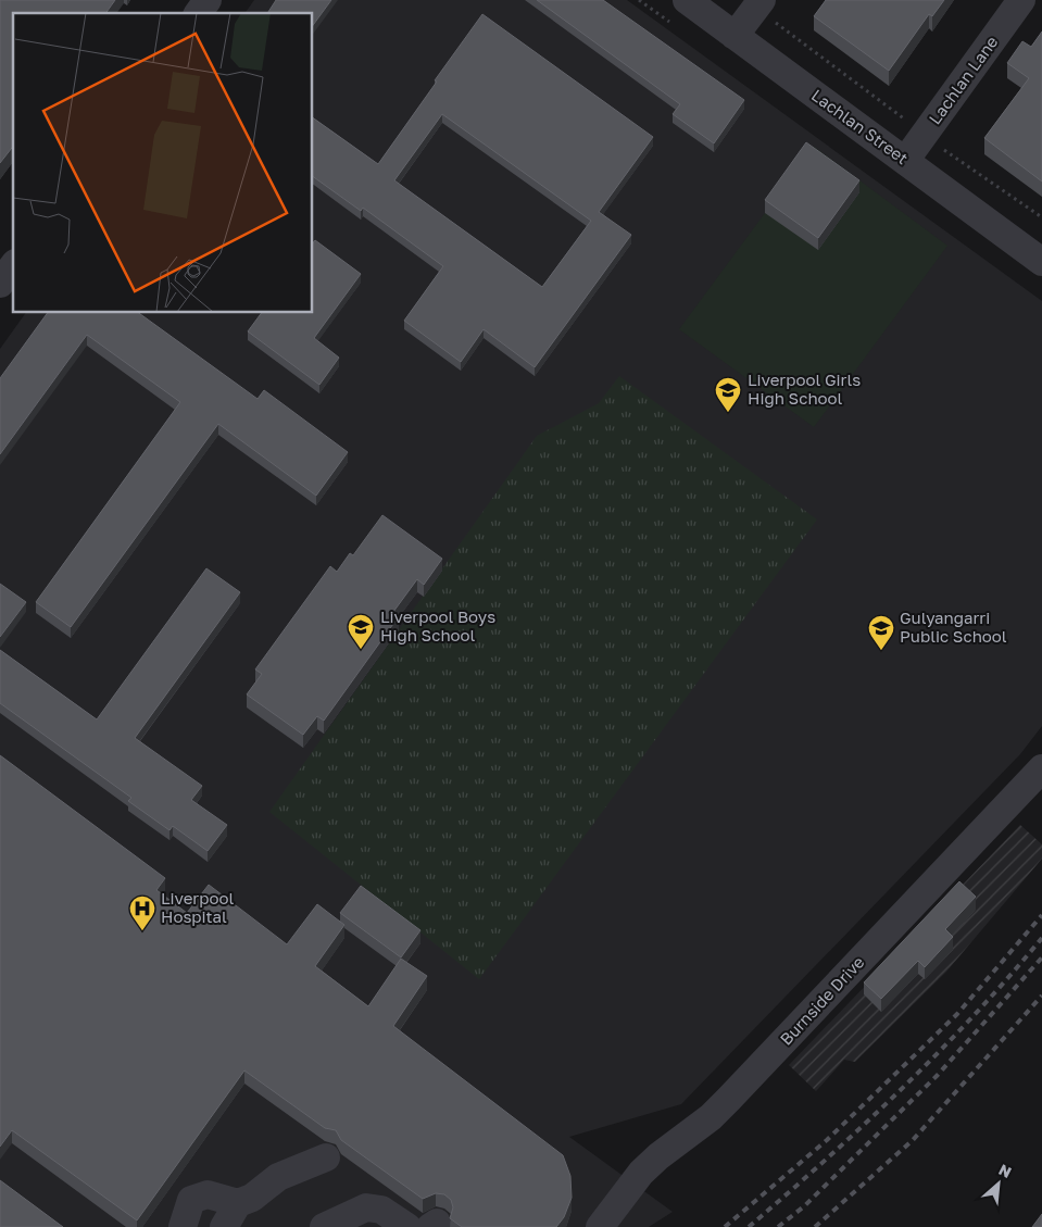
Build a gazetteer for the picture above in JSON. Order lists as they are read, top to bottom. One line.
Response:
{"streets":{"street":["Lachlan Lane","Lachlan Street","Burnside Drive"]},"crossings":[["Lachlan Lane","Lachlan Street"]],"places":{"school or university":["Liverpool Girls High School","Liverpool Boys High School","Gulyangarri Public School"],"hospital":["Liverpool Hospital"]},"north":"top right"}
